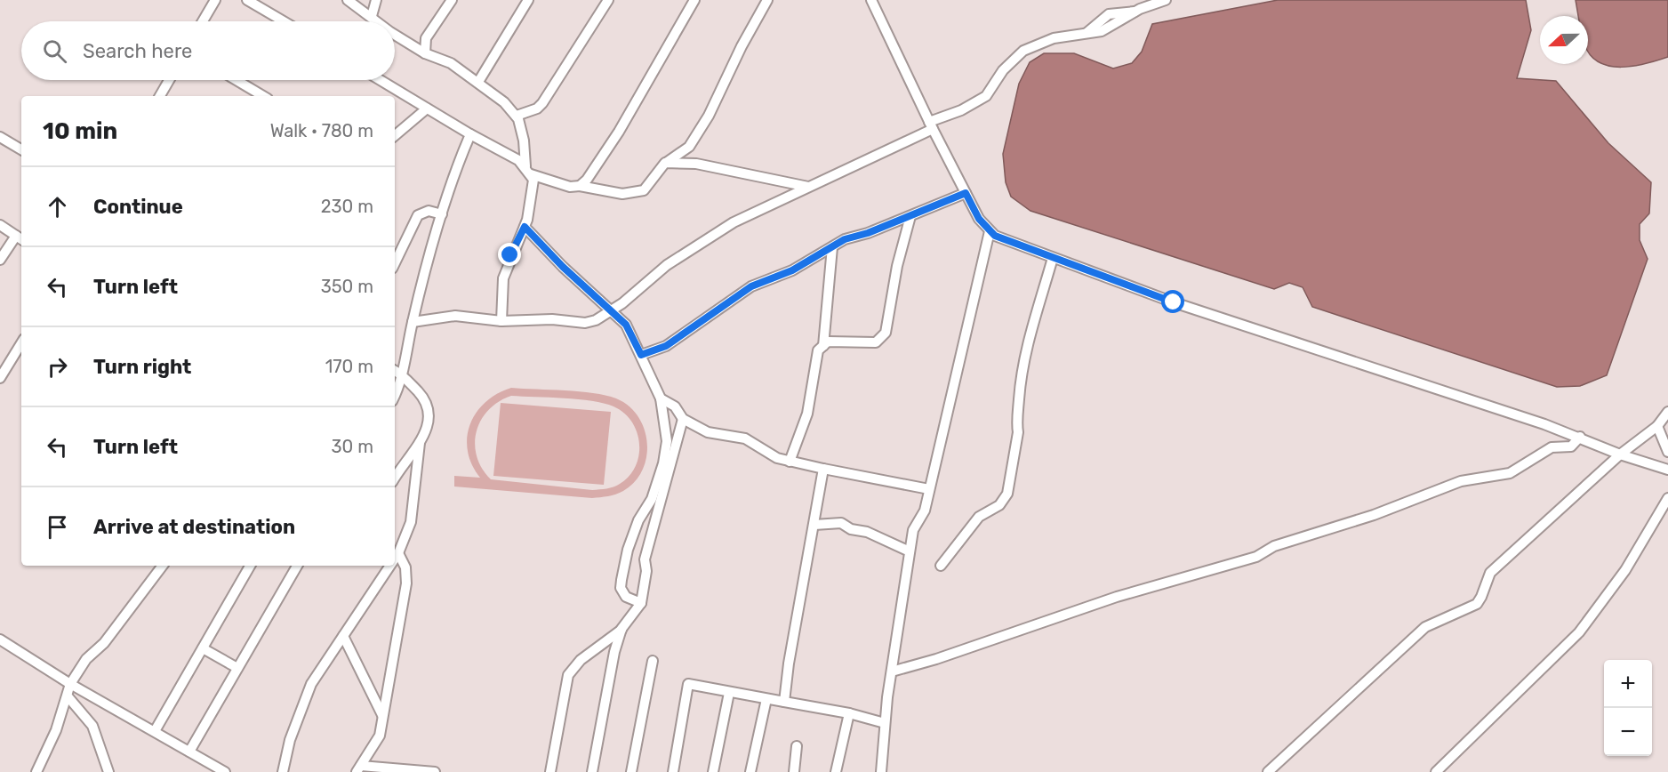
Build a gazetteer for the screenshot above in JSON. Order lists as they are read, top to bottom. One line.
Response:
{"north":"left","page":{"search":"Search here","heading":["10 min","Walk · 780 m"],"list":[["Continue","230 m"],["Turn left","350 m"],["Turn right","170 m"],["Turn left","30 m"],"Arrive at destination"],"map_buttons":["+","−"]}}
